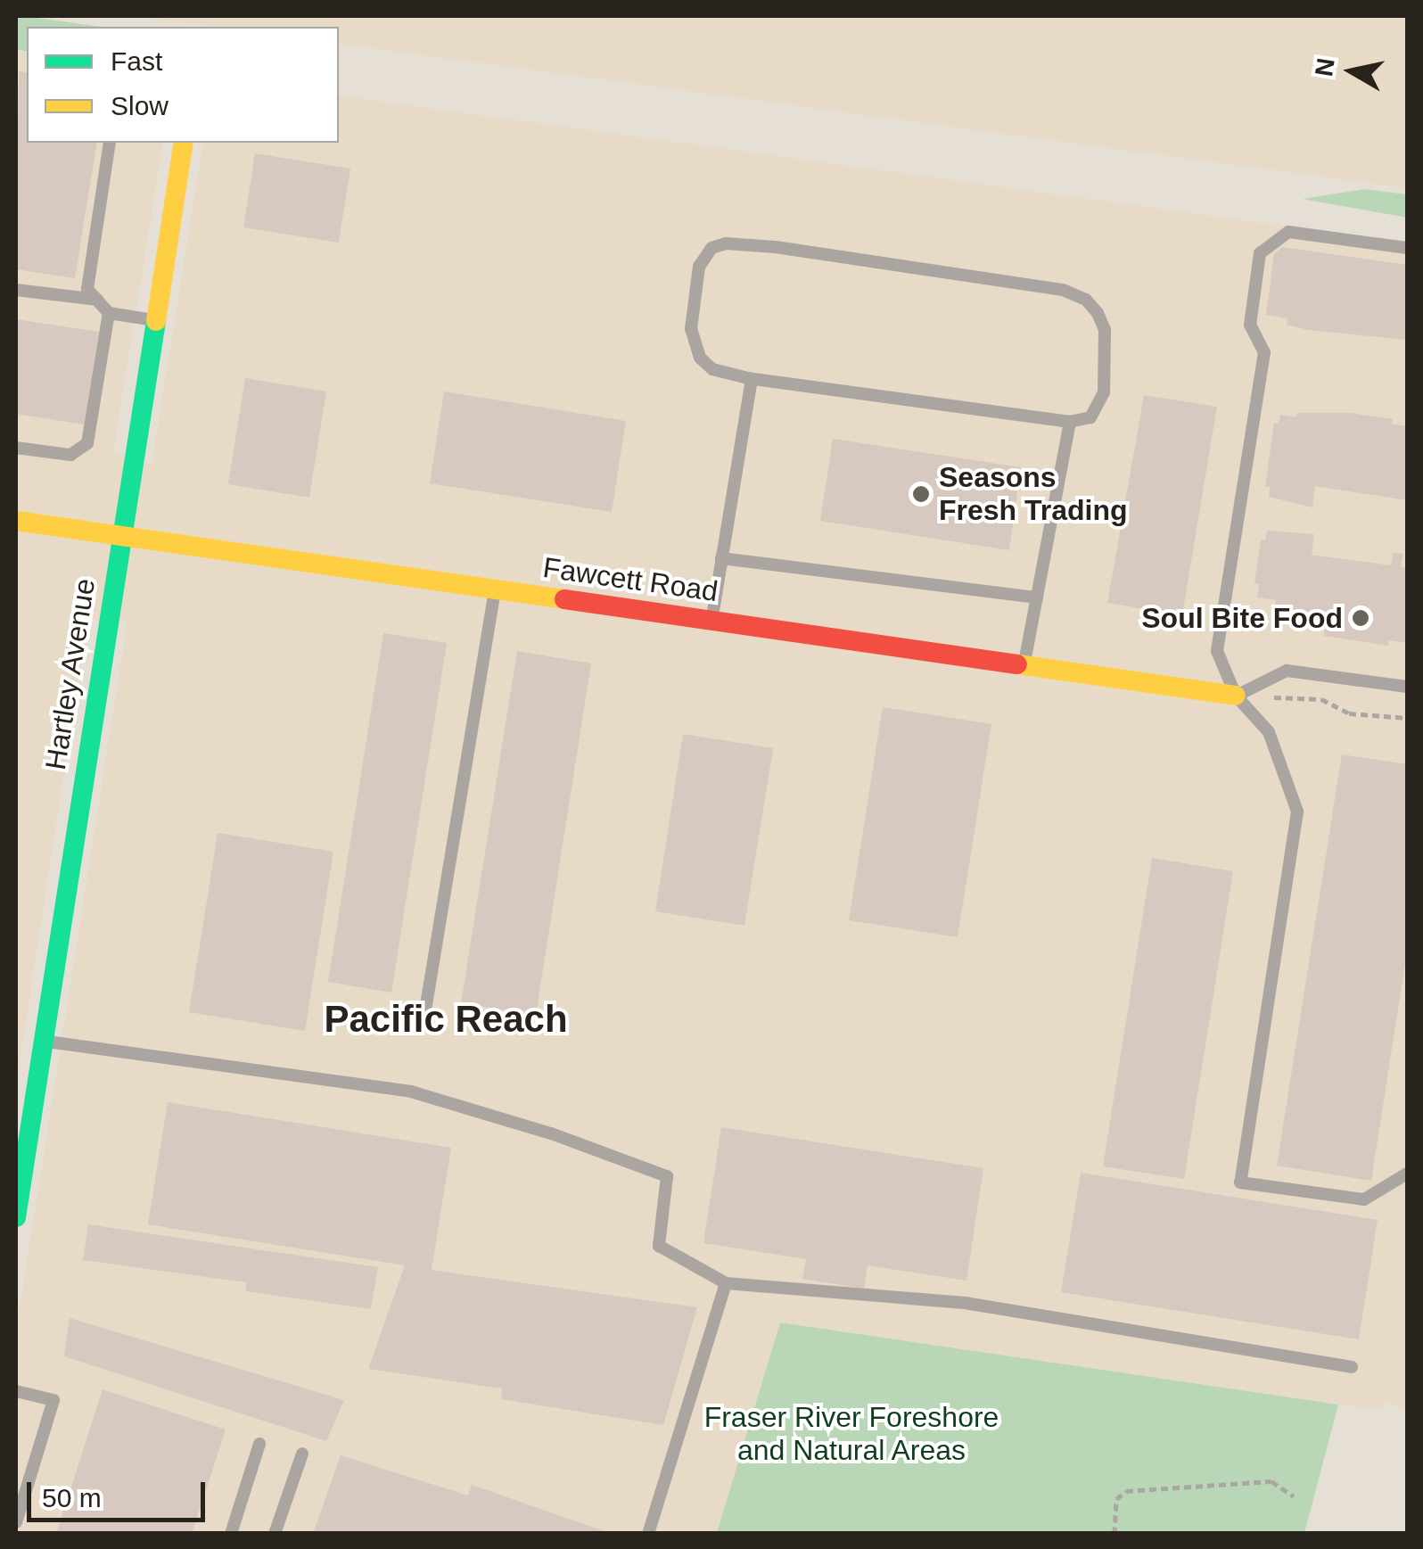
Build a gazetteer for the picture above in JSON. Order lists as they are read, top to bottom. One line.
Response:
{"streets":{"street":["Fawcett Road","Hartley Avenue"]},"crossings":[["Fawcett Road","Hartley Avenue"]],"districts":["Pacific Reach"],"parks":["Fraser River Foreshore and Natural Areas"],"places":["Seasons Fresh Trading","Soul Bite Food"],"legend":["Fast","Slow"],"scale_bar":"50 m","north":"left"}
